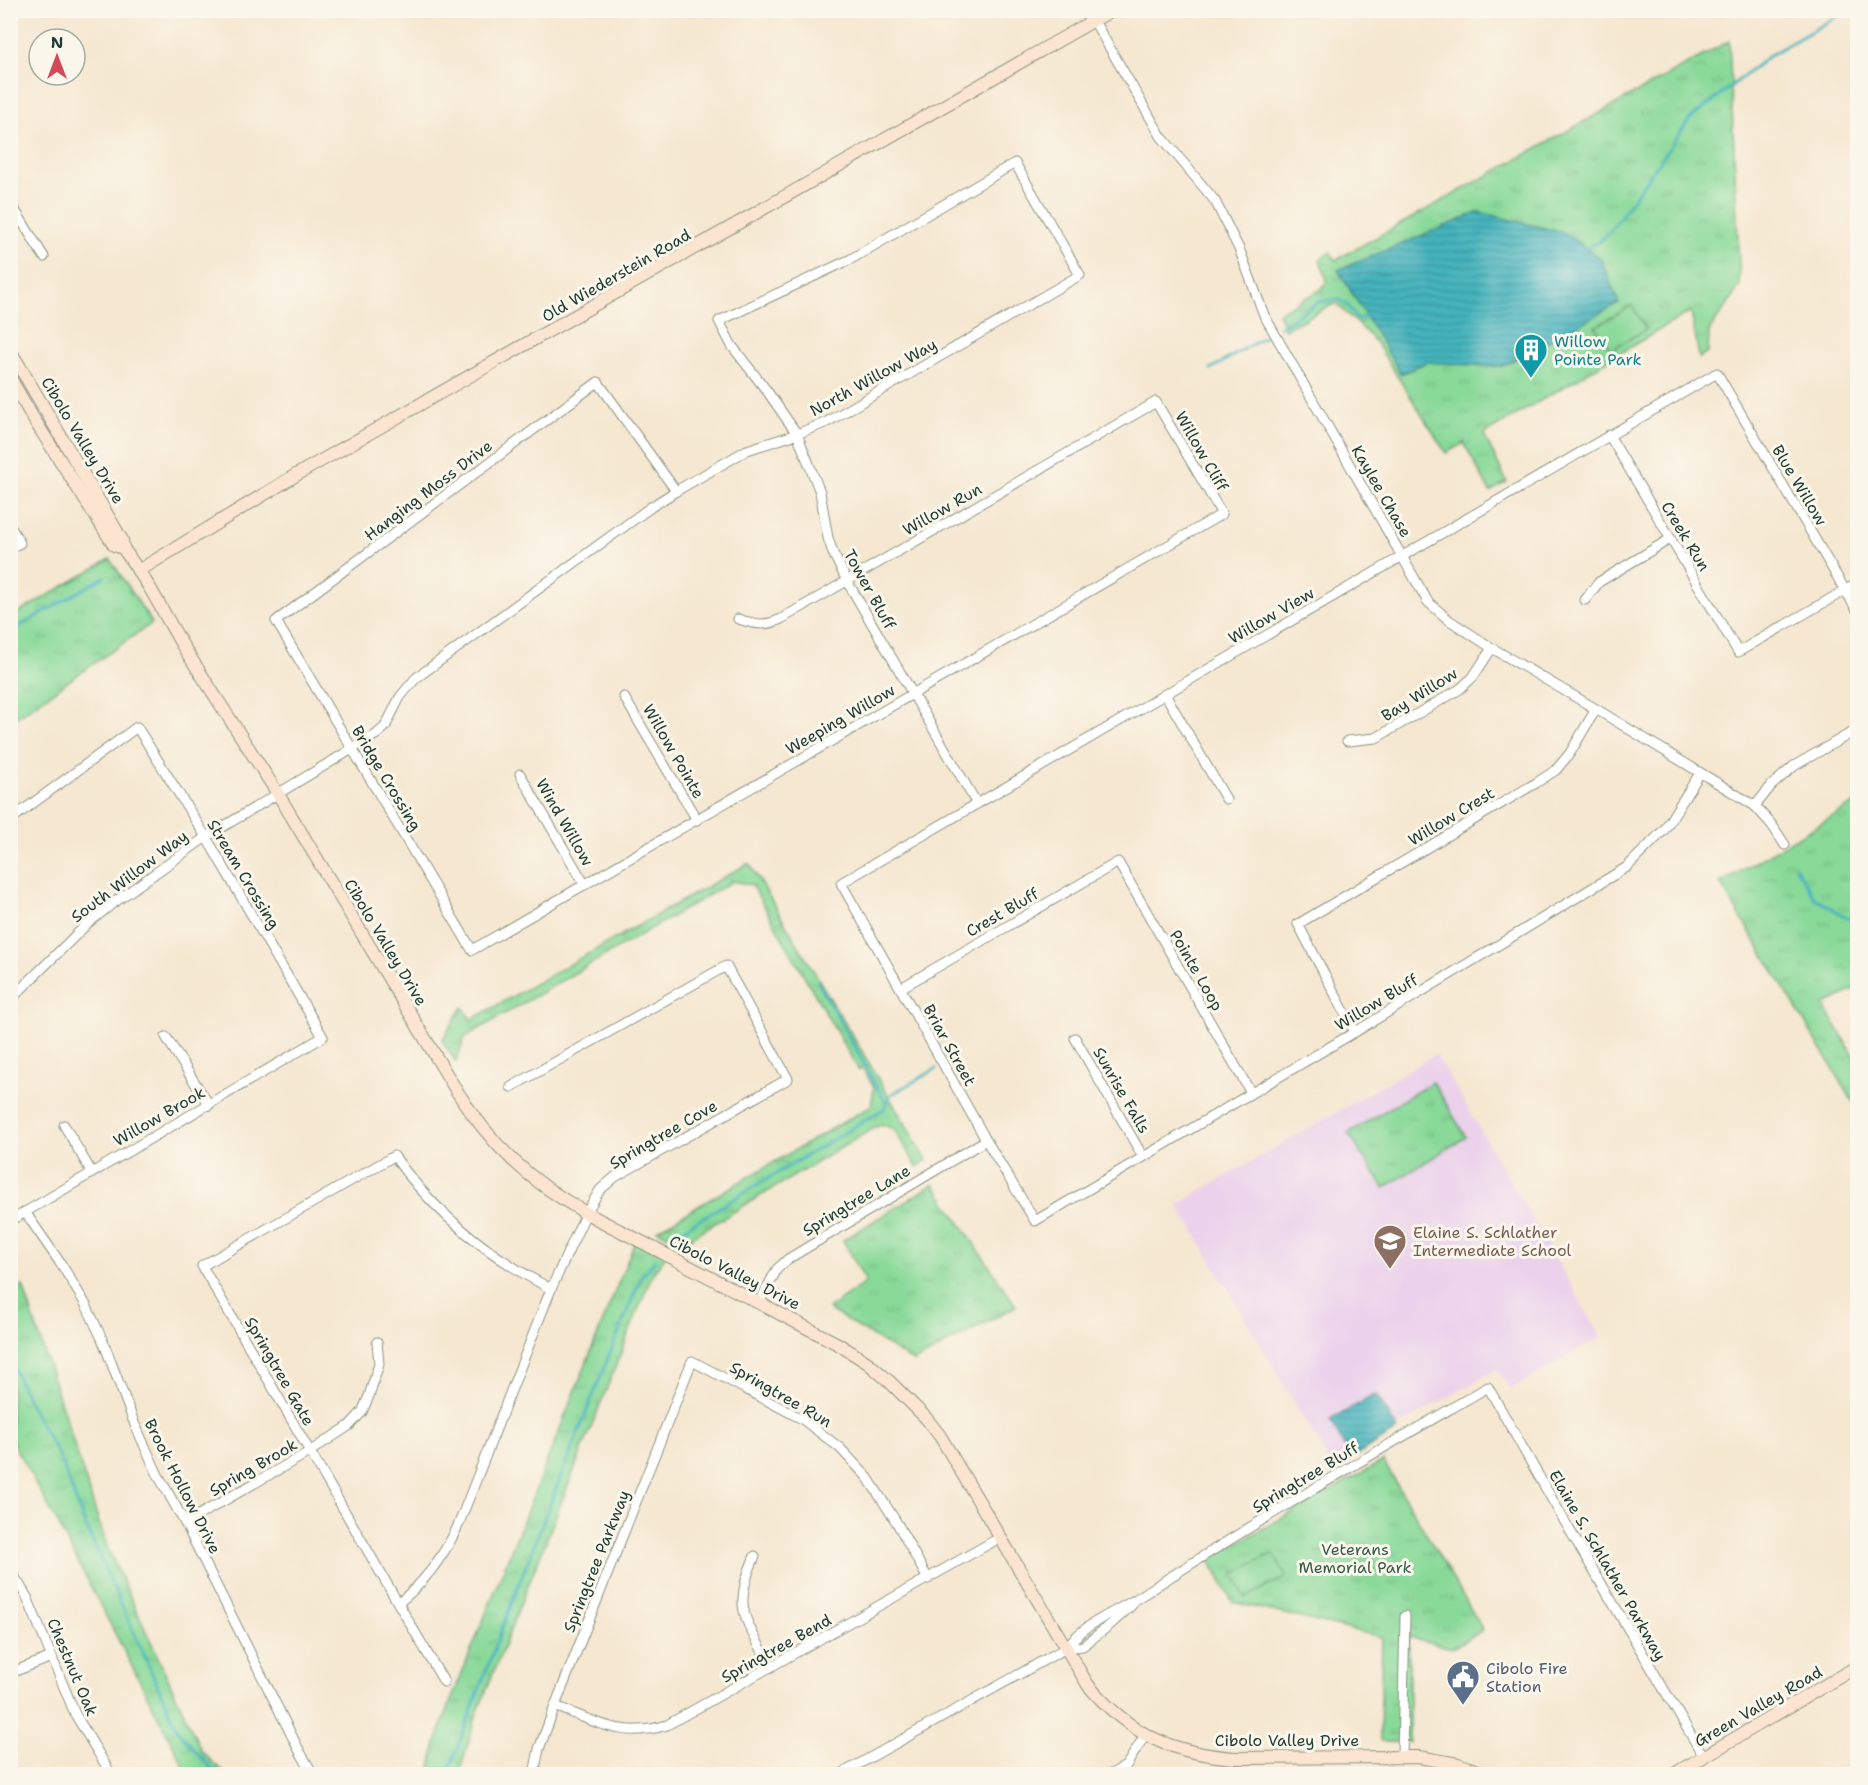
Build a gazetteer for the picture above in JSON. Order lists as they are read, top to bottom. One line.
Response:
{"streets":{"main road":["Old Wiederstein Road","Cibolo Valley Drive","Green Valley Road"],"street":["North Willow Way","Willow Cliff","Blue Willow","Hanging Moss Drive","Kaylee Chase","Willow Run","Creek Run","Tower Bluff","Willow View","Bay Willow","Weeping Willow","Willow Pointe","Bridge Crossing","Willow Crest","Wind Willow","Stream Crossing","South Willow Way","Crest Bluff","Pointe Loop","Willow Bluff","Briar Street","Sunrise Falls","Willow Brook","Springtree Cove","Springtree Lane","Springtree Gate","Springtree Run","Spring Brook","Springtree Bluff","Brook Hollow Drive","Springtree Parkway","Elaine S. Schlather Parkway","Springtree Bend","Chestnut Oak"]},"crossings":[["Old Wiederstein Road","Cibolo Valley Drive"],["Old Wiederstein Road","Kaylee Chase"],["North Willow Way","Cibolo Valley Drive"],["North Willow Way","Hanging Moss Drive"],["North Willow Way","Tower Bluff"],["North Willow Way","Bridge Crossing"],["North Willow Way","South Willow Way"],["Cibolo Valley Drive","South Willow Way"],["Cibolo Valley Drive","Springtree Cove"],["Cibolo Valley Drive","Springtree Lane"],["Cibolo Valley Drive","Springtree Bluff"],["Cibolo Valley Drive","Springtree Bend"],["Willow Cliff","Willow Run"],["Willow Cliff","Weeping Willow"],["Blue Willow","Creek Run"],["Blue Willow","Willow View"],["Hanging Moss Drive","Bridge Crossing"],["Kaylee Chase","Willow View"],["Kaylee Chase","Bay Willow"],["Kaylee Chase","Willow Crest"],["Kaylee Chase","Willow Bluff"],["Willow Run","Tower Bluff"],["Creek Run","Willow View"],["Tower Bluff","Willow View"],["Tower Bluff","Weeping Willow"],["Willow View","Briar Street"],["Weeping Willow","Willow Pointe"],["Weeping Willow","Bridge Crossing"],["Weeping Willow","Wind Willow"],["Willow Crest","Willow Bluff"],["Stream Crossing","South Willow Way"],["Stream Crossing","Willow Brook"],["Crest Bluff","Pointe Loop"],["Crest Bluff","Briar Street"],["Pointe Loop","Willow Bluff"],["Willow Bluff","Briar Street"],["Willow Bluff","Sunrise Falls"],["Briar Street","Springtree Lane"],["Willow Brook","Brook Hollow Drive"],["Springtree Cove","Springtree Gate"],["Springtree Gate","Spring Brook"],["Springtree Run","Springtree Parkway"],["Springtree Run","Springtree Bend"],["Spring Brook","Brook Hollow Drive"],["Springtree Bluff","Elaine S. Schlather Parkway"],["Springtree Parkway","Springtree Bend"],["Elaine S. Schlather Parkway","Green Valley Road"]],"parks":["Veterans Memorial Park"],"places":{"building":["Willow Pointe Park"],"school or university":["Elaine S. Schlather Intermediate School"],"public building":["Cibolo Fire Station"]},"north":"top"}
